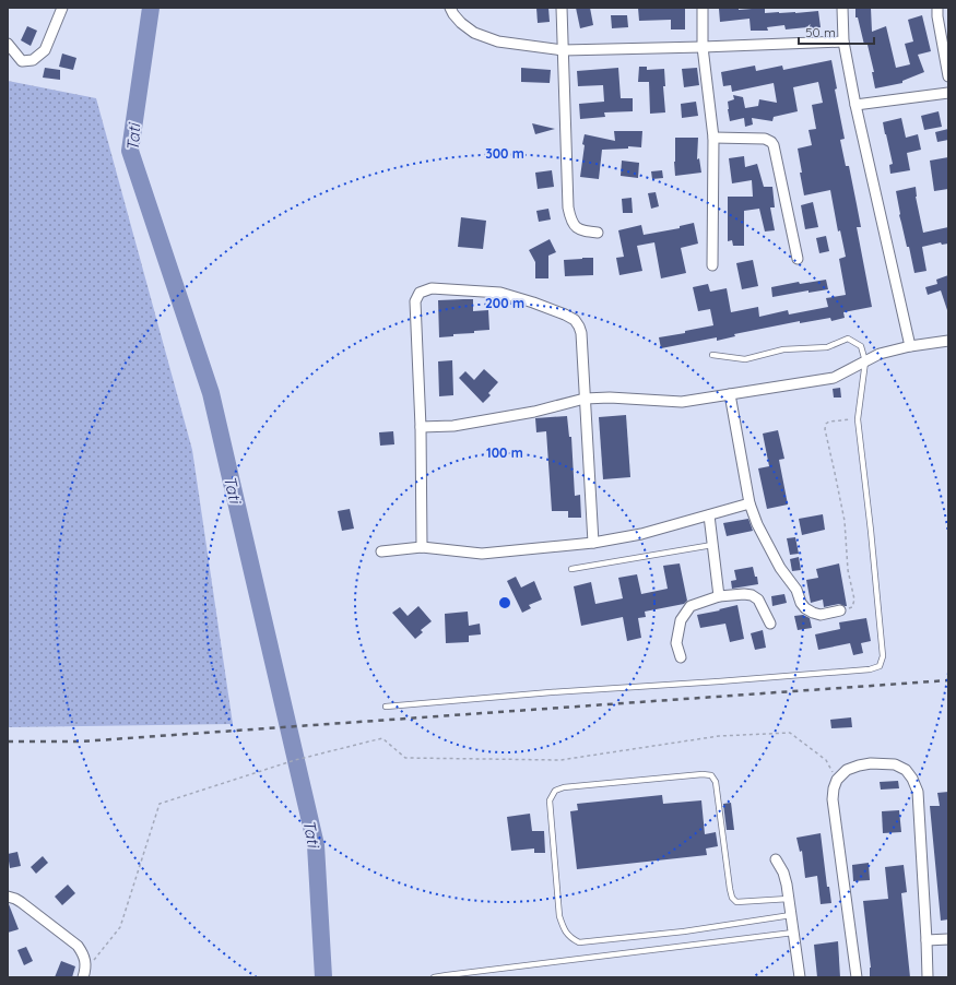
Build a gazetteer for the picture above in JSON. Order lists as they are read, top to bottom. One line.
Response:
{"water":["Tati"],"scale_bar":"50 m","rings":["300 m","200 m","100 m"]}
